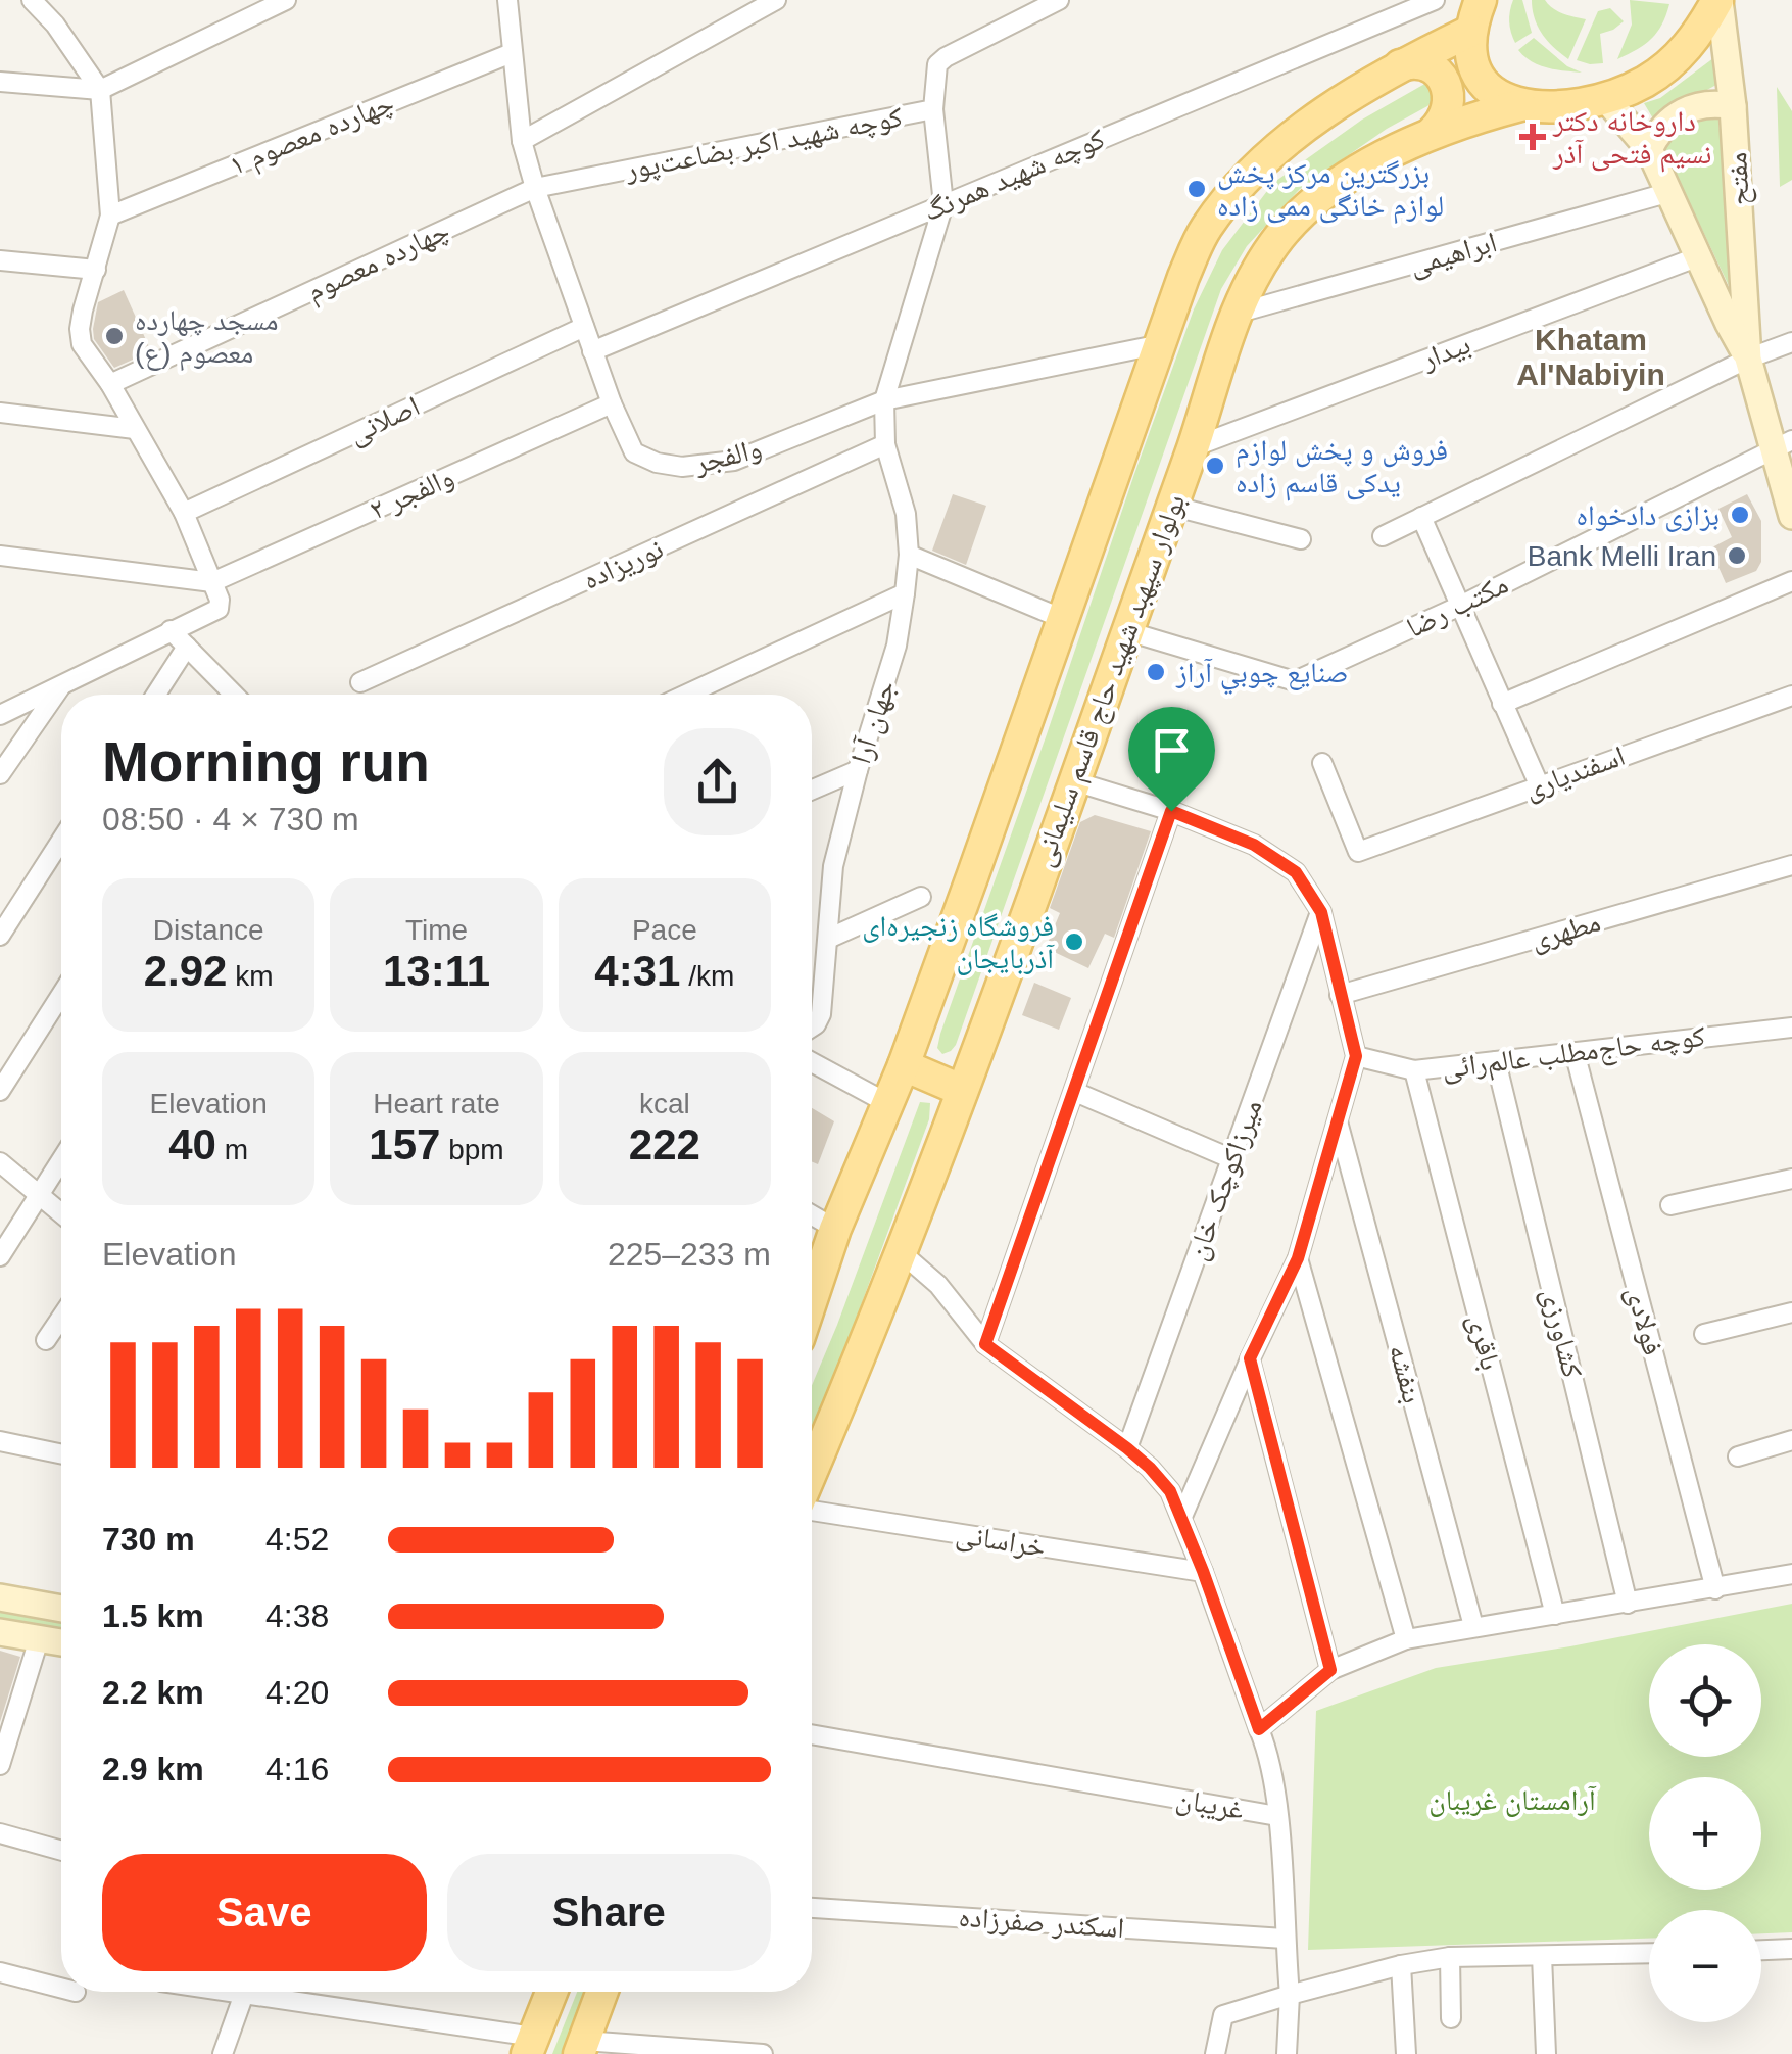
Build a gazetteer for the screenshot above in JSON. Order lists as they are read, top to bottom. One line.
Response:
{"streets":{"main road":["مفتح","بولوار سپهبد شهید حاج قاسم سلیمانی"],"street":["چهارده معصوم ۱","کوچه شهید اکبر بضاعت‌پور","کوچه شهید همرنگ","ابراهیمی","چهارده معصوم","بیدار","اصلانی","والفجر","والفجر ۲","نوریزاده","مکتب رضا","جهان آرا","اسفندیاری","مطهری","کوچه حاج‌مطلب عالم‌رائی","میرزاکوچک خان","فولادی","کشاورزی","باقری","بنفشه","خراسانی","غریبان","اسکندر صفرزاده"]},"crossings":[["چهارده معصوم ۱","والفجر"],["کوچه شهید اکبر بضاعت‌پور","چهارده معصوم"],["کوچه شهید اکبر بضاعت‌پور","والفجر"],["کوچه شهید همرنگ","والفجر"],["کوچه شهید همرنگ","جهان آرا"],["مفتح","ابراهیمی"],["مفتح","بیدار"],["مفتح","مکتب رضا"],["مفتح","بولوار سپهبد شهید حاج قاسم سلیمانی"],["ابراهیمی","بولوار سپهبد شهید حاج قاسم سلیمانی"],["چهارده معصوم","والفجر"],["بیدار","بولوار سپهبد شهید حاج قاسم سلیمانی"],["اصلانی","والفجر"],["والفجر","والفجر ۲"],["والفجر","جهان آرا"],["نوریزاده","جهان آرا"],["مکتب رضا","بولوار سپهبد شهید حاج قاسم سلیمانی"],["بولوار سپهبد شهید حاج قاسم سلیمانی","غریبان"],["کوچه حاج‌مطلب عالم‌رائی","فولادی"],["کوچه حاج‌مطلب عالم‌رائی","کشاورزی"],["کوچه حاج‌مطلب عالم‌رائی","باقری"],["میرزاکوچک خان","غریبان"],["خراسانی","غریبان"]],"districts":["Khatam Al'Nabiyin"],"parks":["آرامستان غریبان"],"places":{"health":["داروخانه دکتر نسیم فتحی آذر"],"other":["بزرگترین مرکز پخش لوازم خانگی ممی زاده","مسجد چهارده معصوم (ع)","فروش و پخش لوازم یدکی قاسم زاده","بزازی دادخواه","Bank Melli Iran","صنايع چوبي آراز","فروشگاه زنجیره‌ای آذربایجان"]},"page":{"heading":["Morning run","08:50 · 4 × 730 m"],"stats":[["Distance","2.92 km"],["Time","13:11"],["Pace","4:31 /km"],["Elevation","40 m"],["Heart rate","157 bpm"],["kcal","222"]],"chart":["Elevation","225–233 m"],"list":[{"name":"730 m","note":"4:52"},{"name":"1.5 km","note":"4:38"},{"name":"2.2 km","note":"4:20"},{"name":"2.9 km","note":"4:16"}],"map_buttons":["+","−"],"buttons":["Save","Share"]}}
